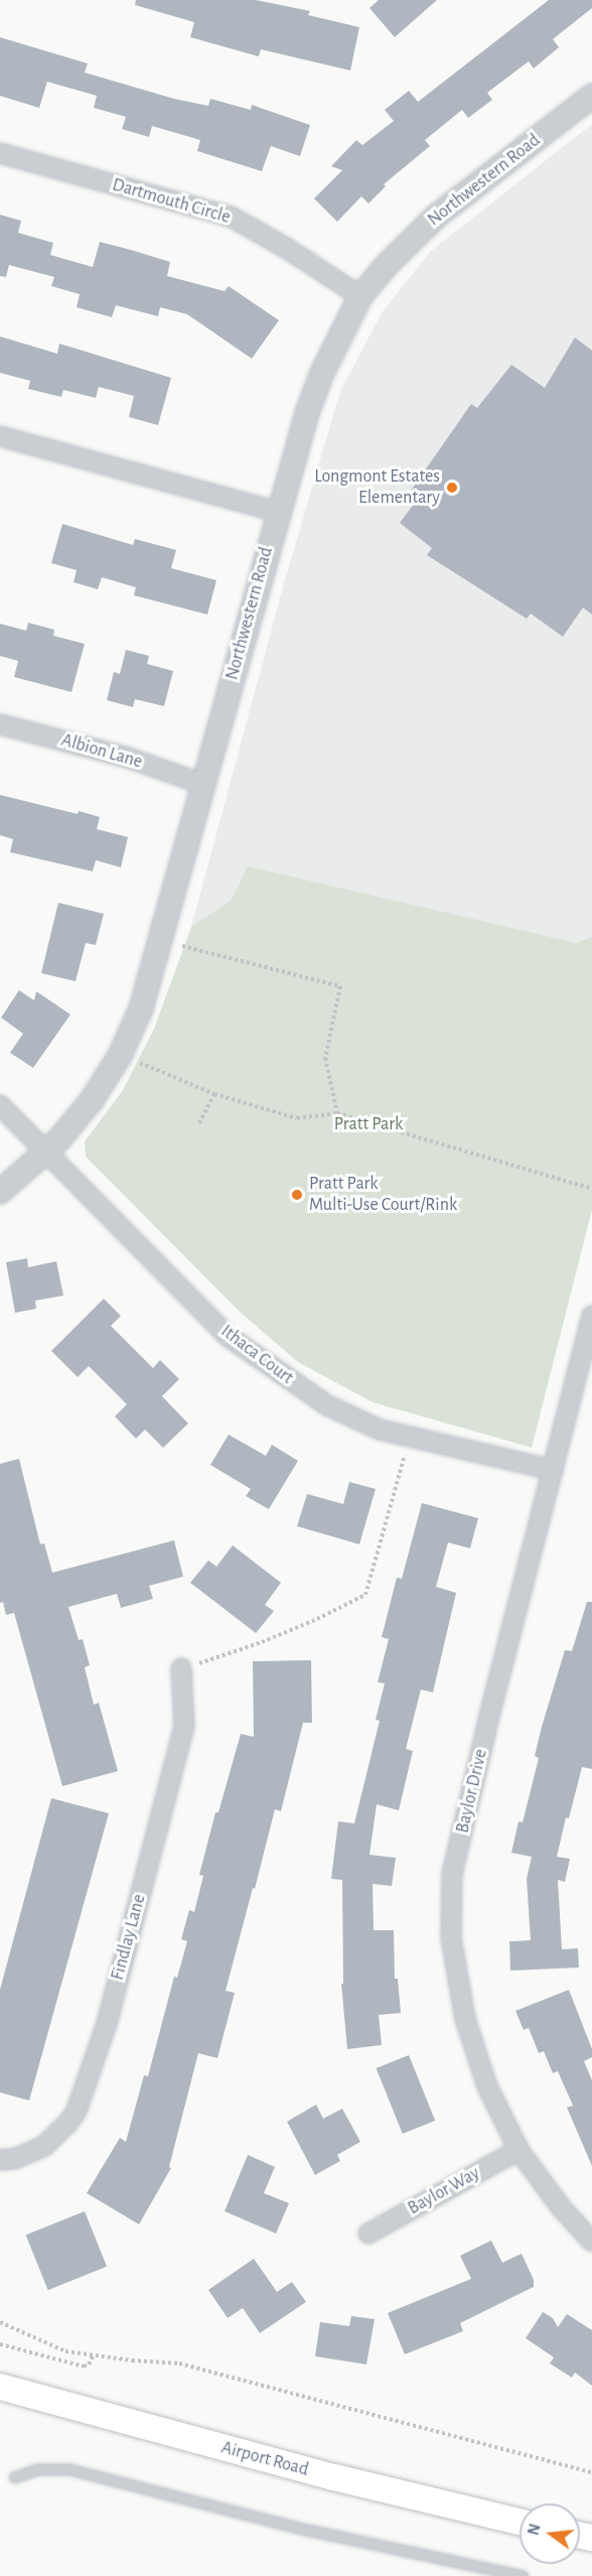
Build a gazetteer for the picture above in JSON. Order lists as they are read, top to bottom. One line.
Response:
{"streets":{"main road":["Airport Road"],"street":["Northwestern Road","Dartmouth Circle","Albion Lane","Ithaca Court","Baylor Drive","Findlay Lane","Baylor Way"]},"crossings":[["Northwestern Road","Dartmouth Circle"],["Northwestern Road","Albion Lane"],["Northwestern Road","Ithaca Court"],["Ithaca Court","Baylor Drive"],["Baylor Drive","Baylor Way"]],"parks":["Pratt Park"],"places":["Longmont Estates Elementary","Pratt Park Multi-Use Court/Rink"],"north":"left"}
